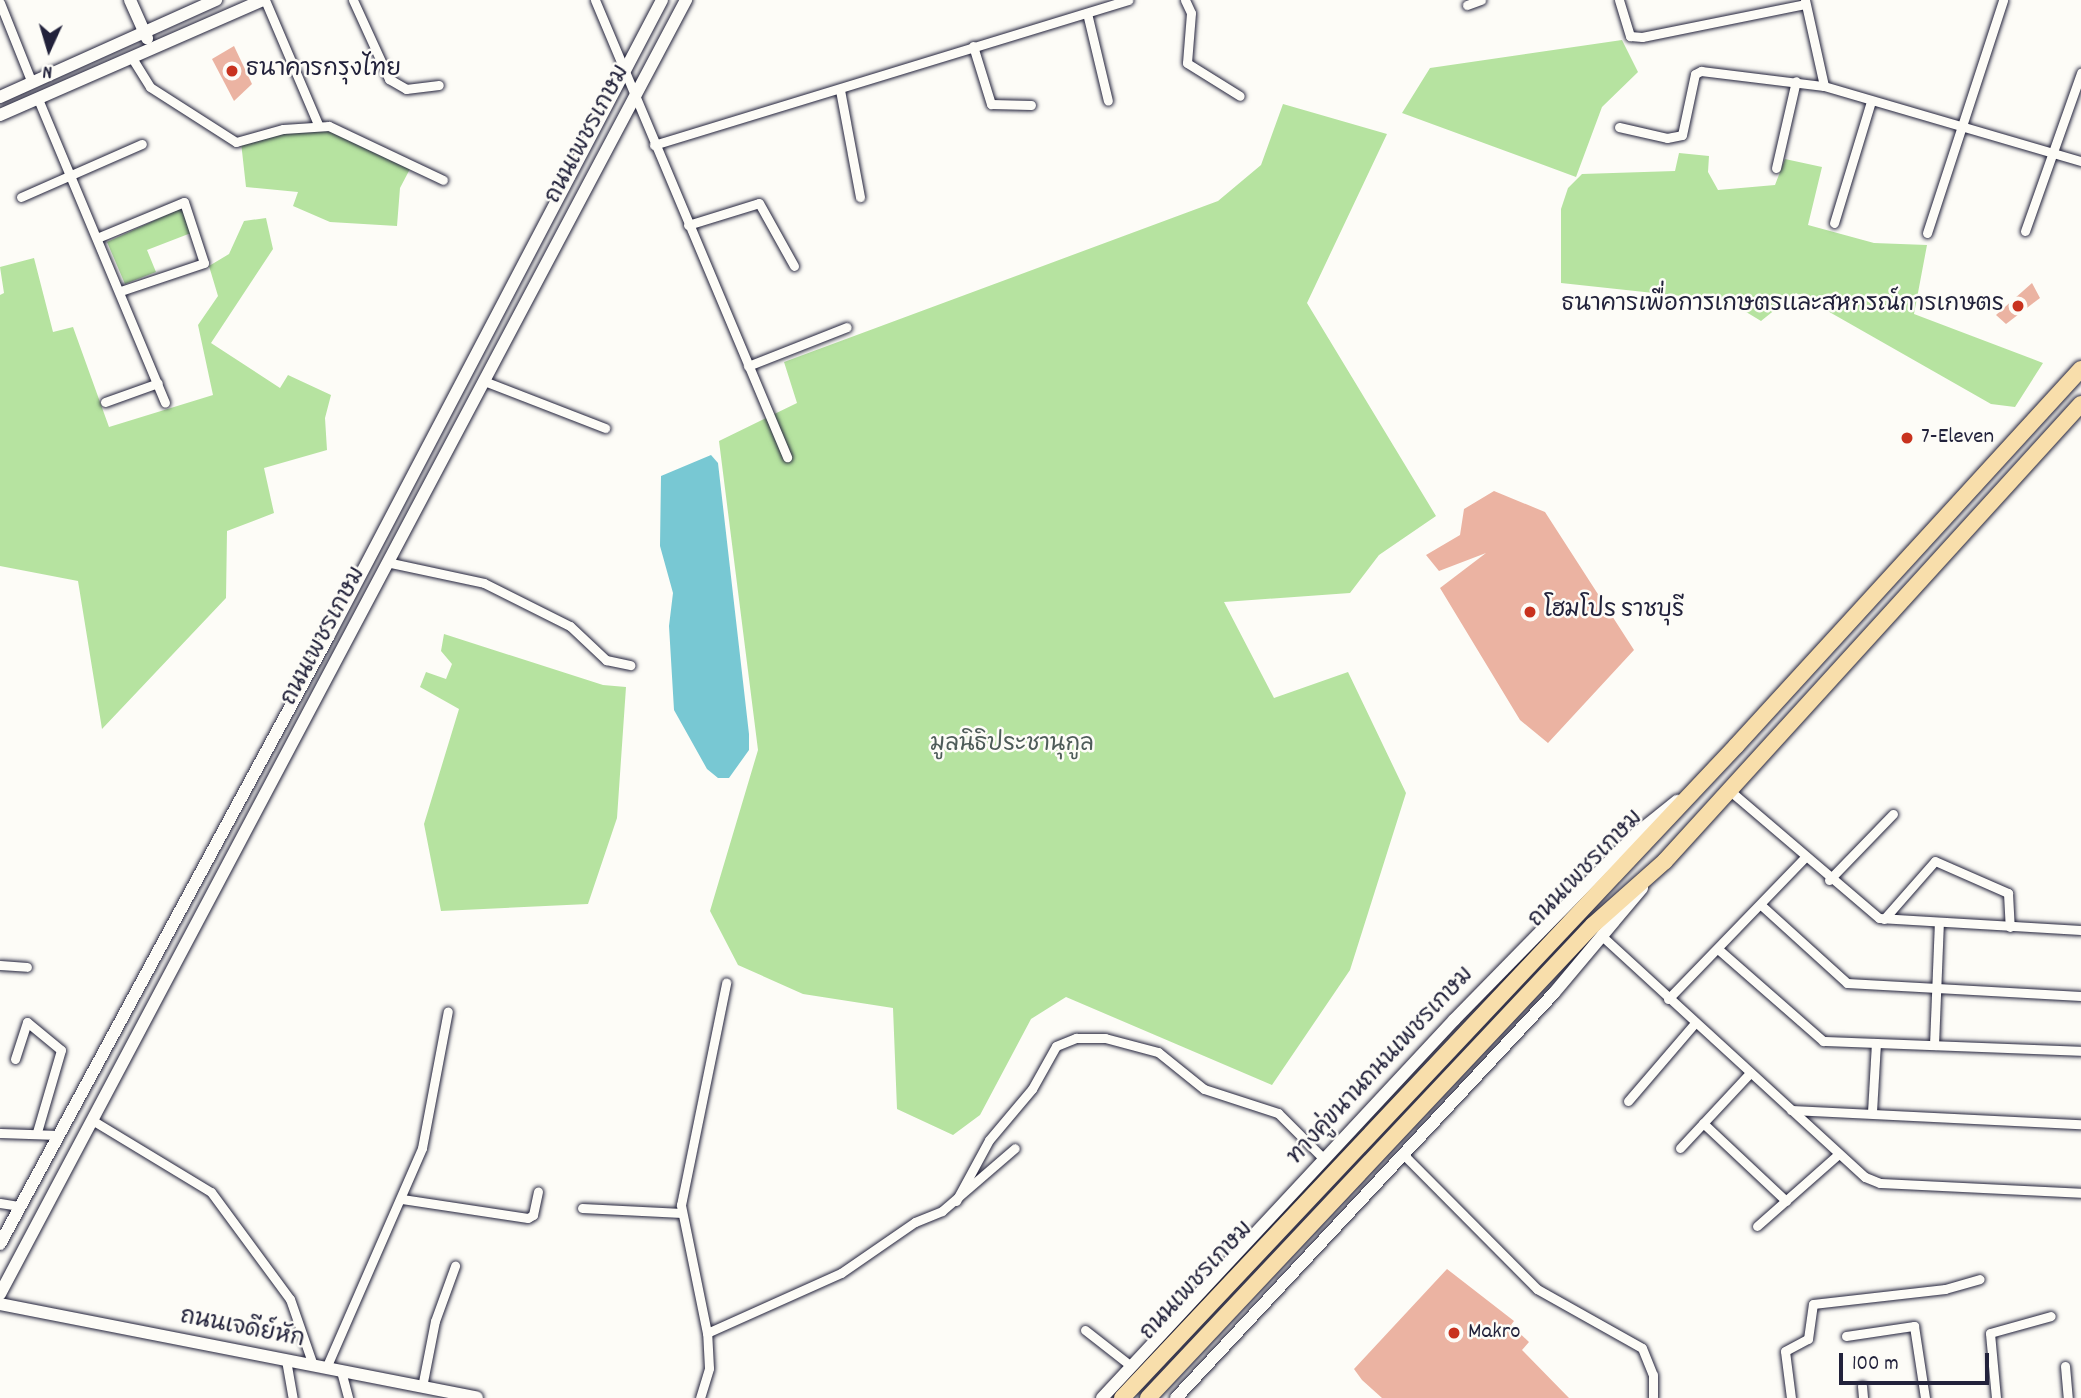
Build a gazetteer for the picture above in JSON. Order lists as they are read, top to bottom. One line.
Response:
{"streets":{"highway":["ถนนเพชรเกษม"],"main road":["ทางคู่ขนานถนนเพชรเกษม","ถนนเจดีย์หัก"]},"crossings":[["ถนนเพชรเกษม","ทางคู่ขนานถนนเพชรเกษม"]],"parks":["มูลนิธิประชานุกูล"],"places":["ธนาคารกรุงไทย","ธนาคารเพื่อการเกษตรและสหกรณ์การเกษตร","7-Eleven","โฮมโปร ราชบุรี","Makro"],"scale_bar":"100 m","north":"bottom"}
